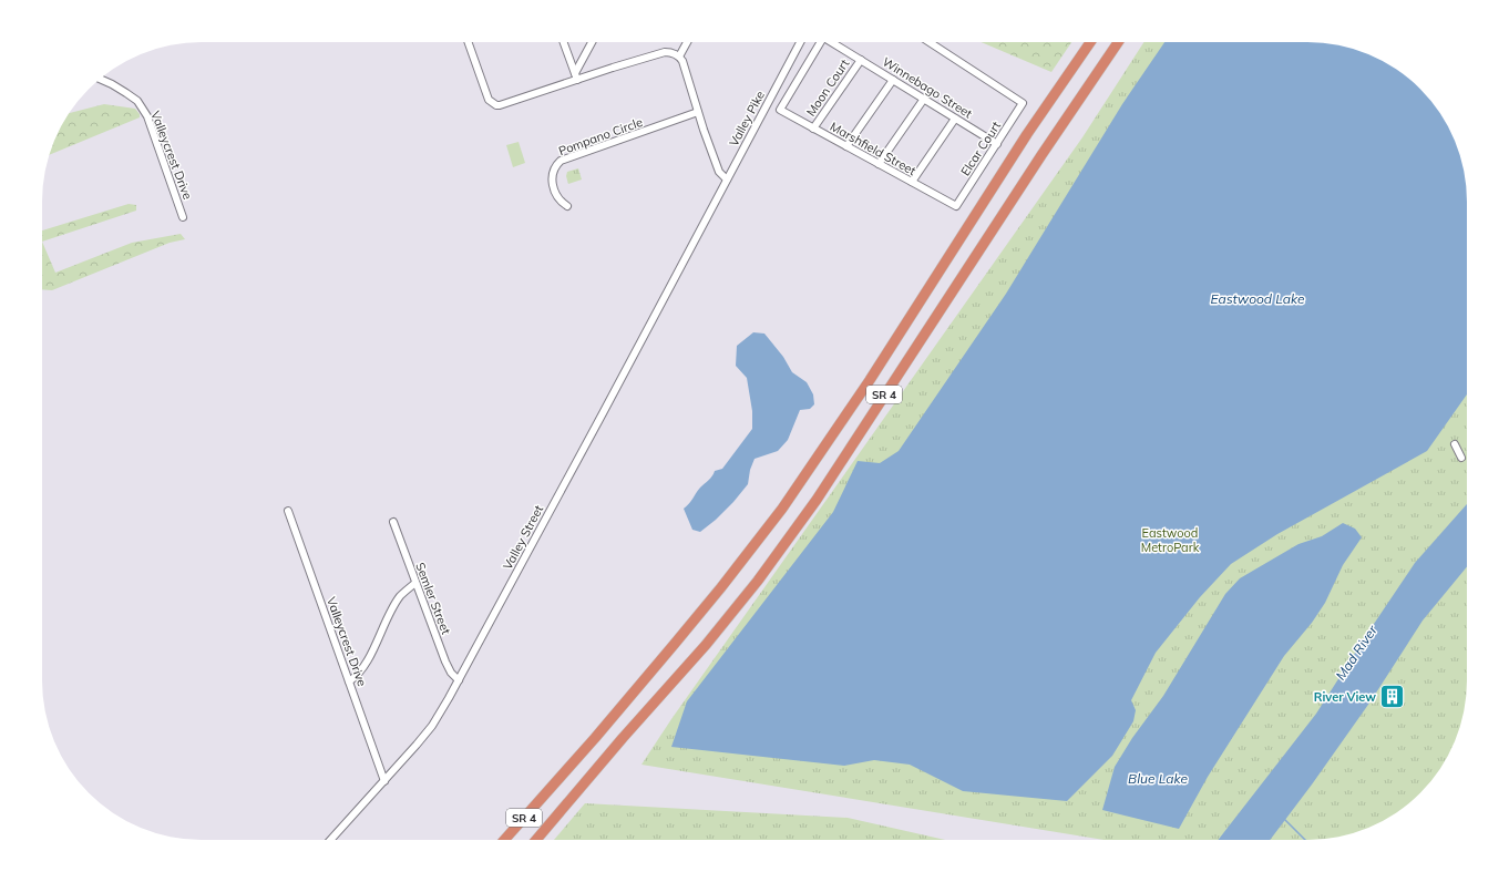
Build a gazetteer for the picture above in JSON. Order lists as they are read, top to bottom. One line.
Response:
{"streets":{"highway":["SR 4"],"street":["Moon Court","Winnebago Street","Valley Pike","Pompano Circle","Marshfield Street","Elcar Court","Valleycrest Drive","Valley Street","Semler Street"]},"crossings":[["Moon Court","Winnebago Street"],["Moon Court","Marshfield Street"],["Winnebago Street","Elcar Court"],["Valley Pike","Valley Street"],["Marshfield Street","Elcar Court"],["Valleycrest Drive","Valley Street"],["Valley Street","Semler Street"]],"water":["Eastwood Lake","Mad River","Blue Lake"],"parks":["Eastwood MetroPark"],"places":{"building":["River View"]}}
